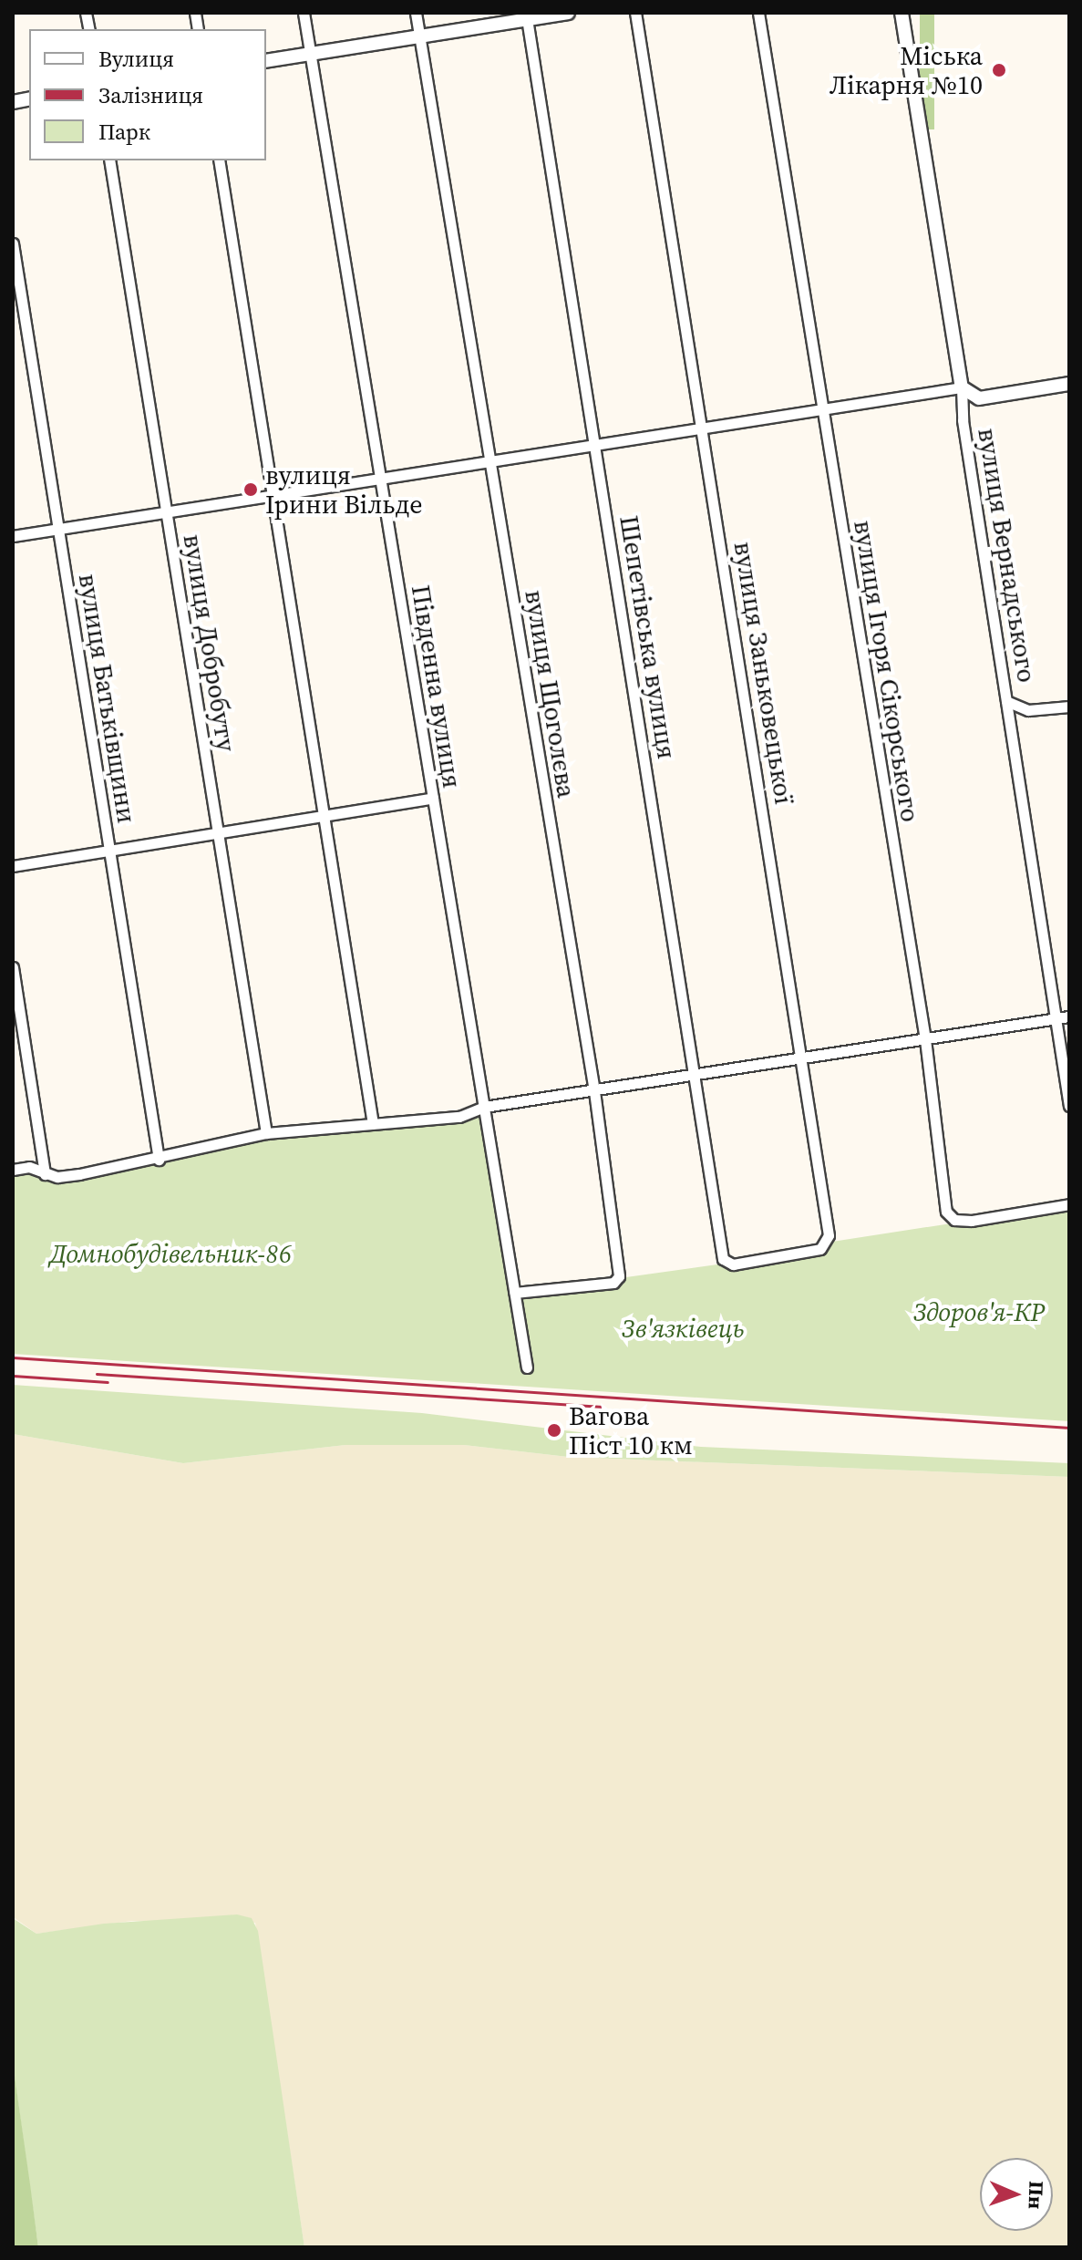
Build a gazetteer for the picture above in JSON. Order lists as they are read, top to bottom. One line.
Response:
{"streets":{"street":["вулиця Вернадського","Шепетівська вулиця","вулиця Добробуту","вулиця Ігоря Сікорського","вулиця Заньковецької","Південна вулиця","вулиця Щоголєва","вулиця Батьківщини"]},"crossings":[["Шепетівська вулиця","вулиця Заньковецької"],["Південна вулиця","вулиця Щоголєва"]],"parks":["Домнобудівельник-86","Здоров'я-КР","Зв'язківець"],"places":["Міська Лікарня №10","вулиця Ірини Вільде","Вагова Піст 10 км"],"legend":["Вулиця","Залізниця","Парк"],"north":"right"}
